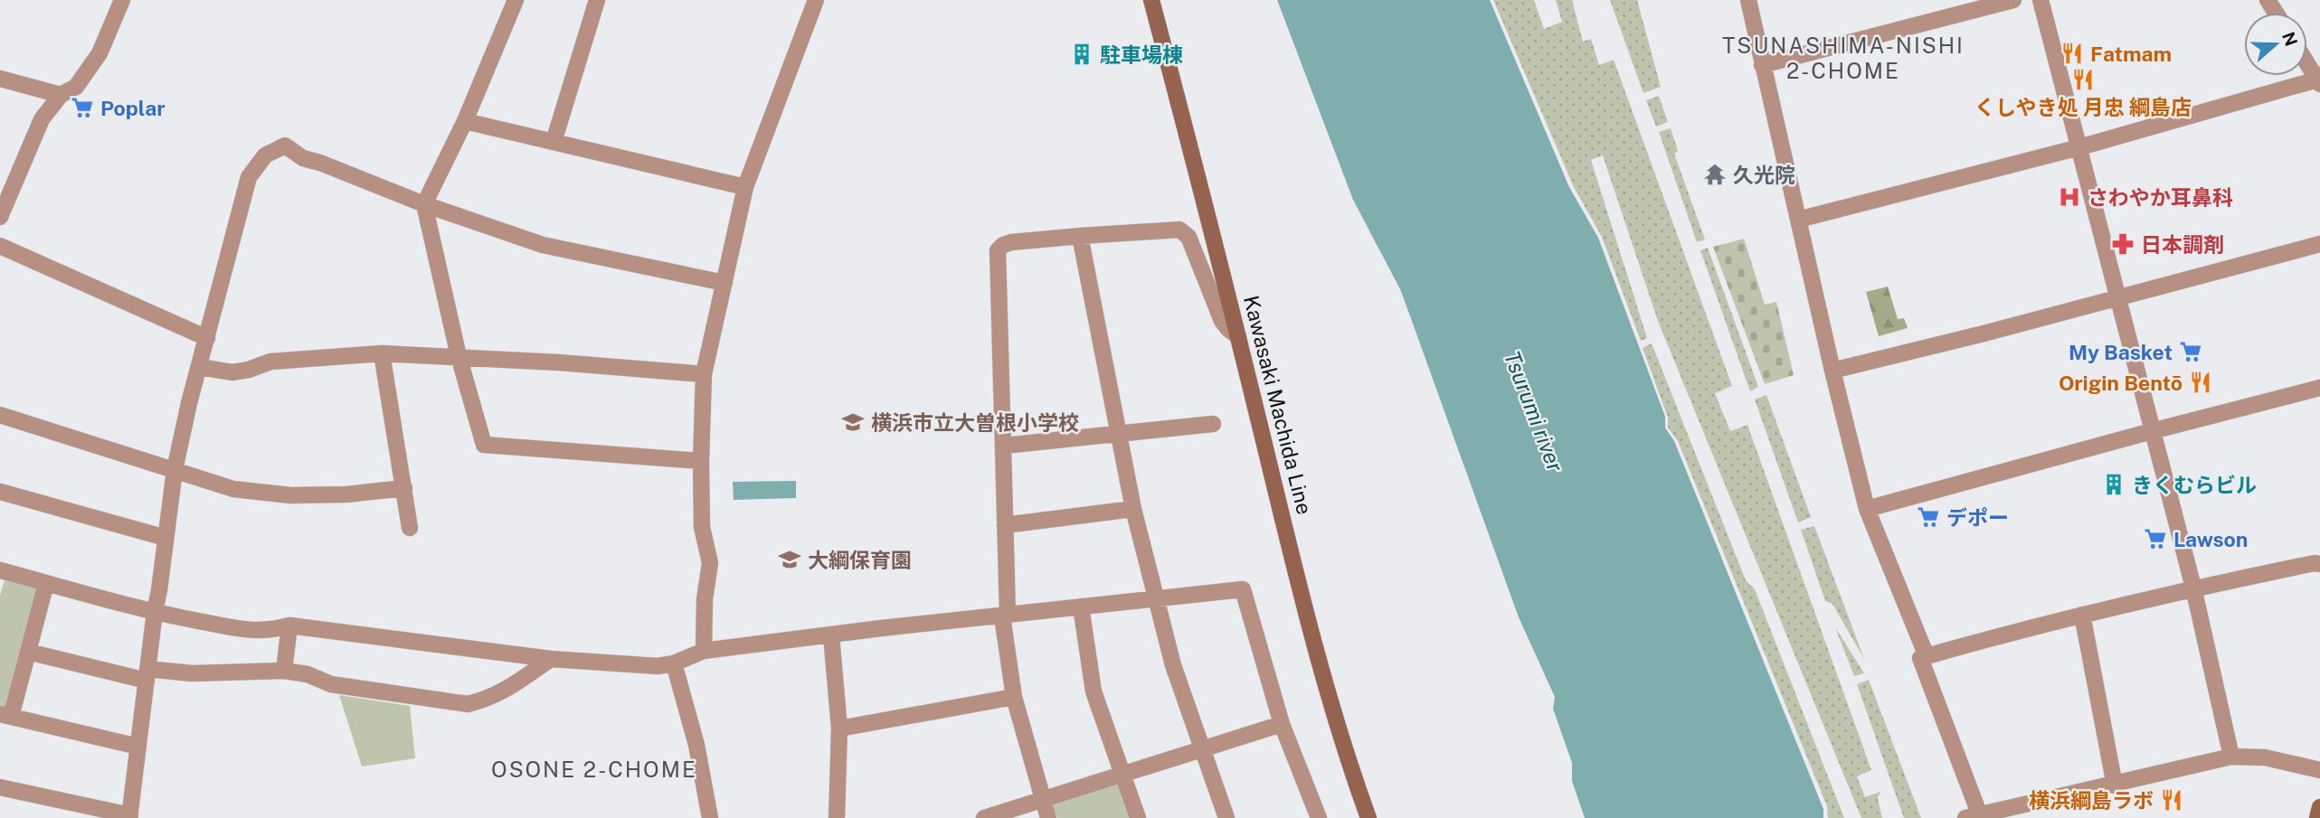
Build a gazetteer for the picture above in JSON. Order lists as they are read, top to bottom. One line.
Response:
{"streets":{"main road":["Kawasaki Machida Line"]},"districts":["TSUNASHIMA-NISHI 2-CHOME","OSONE 2-CHOME"],"water":["Tsurumi river"],"places":{"restaurant":["Fatmam","くしやき処 月忠 綱島店","Origin Bentō","横浜綱島ラボ"],"building":["駐車場棟","きくむらビル"],"supermarket":["Poplar","My Basket","デポー","Lawson"],"temple":["久光院"],"hospital":["さわやか耳鼻科"],"pharmacy":["日本調剤"],"school or university":["横浜市立大曽根小学校","大綱保育園"]},"north":"right"}
